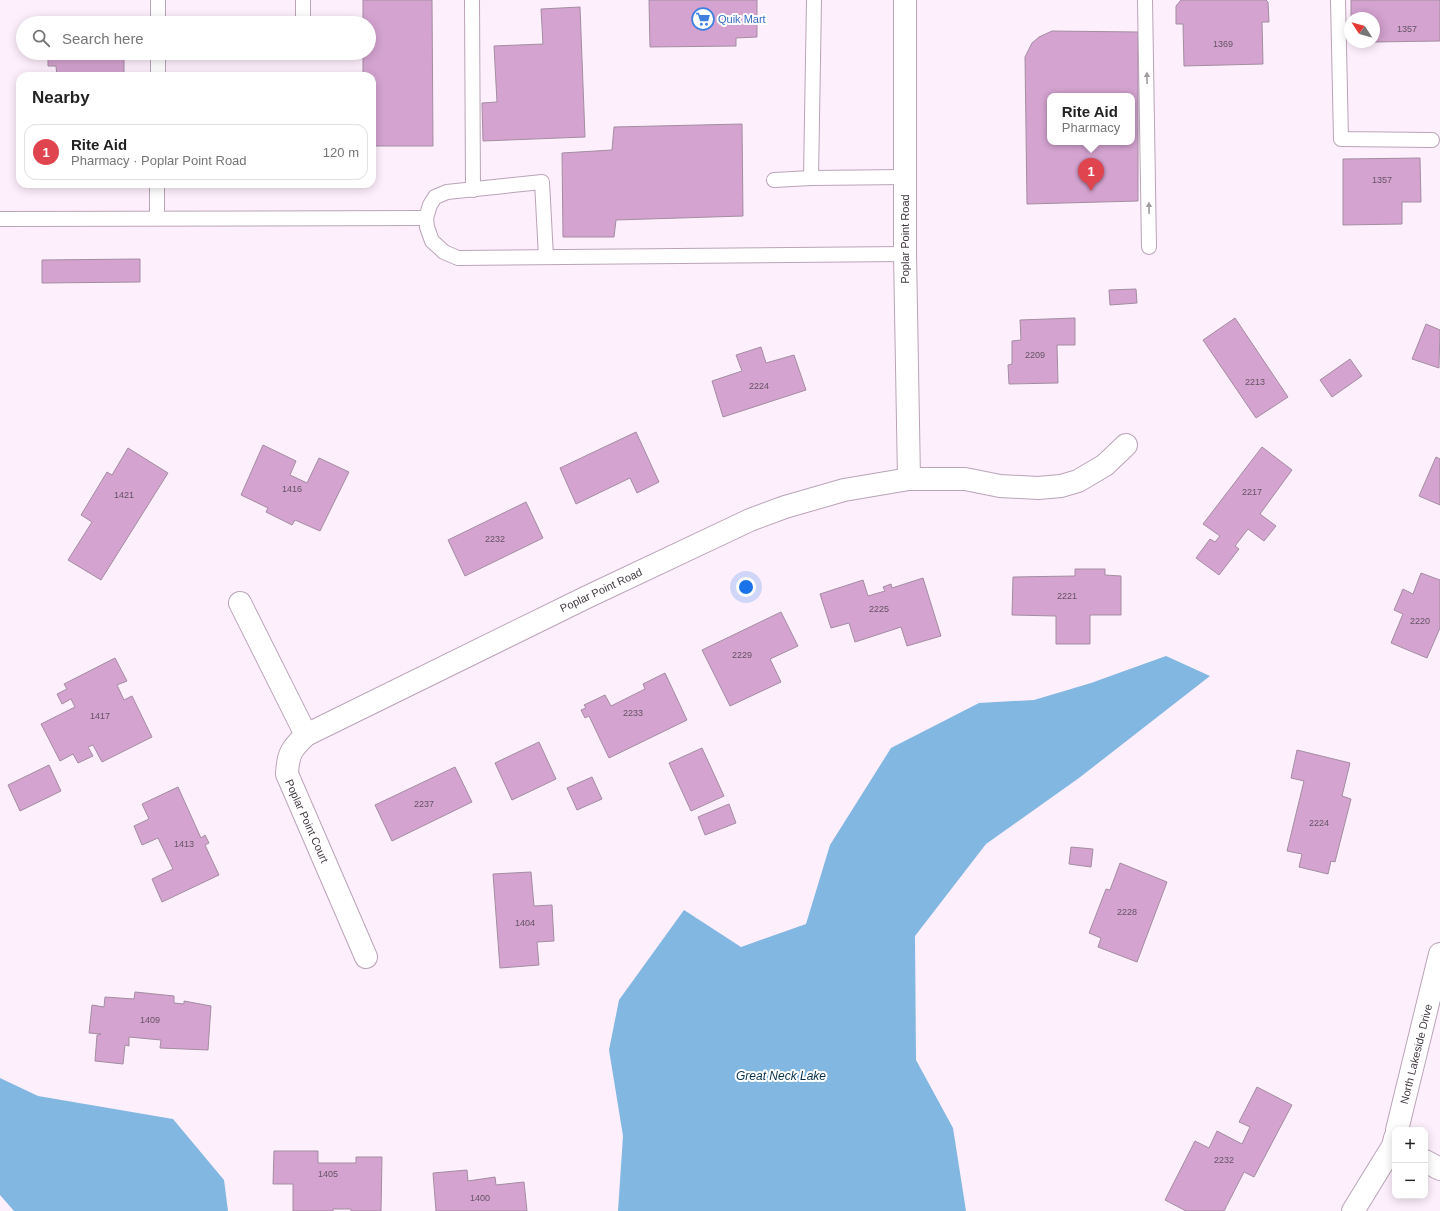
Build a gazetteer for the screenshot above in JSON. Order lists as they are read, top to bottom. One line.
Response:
{"streets":{"street":["Poplar Point Road","Poplar Point Court","North Lakeside Drive"]},"crossings":[["Poplar Point Road","Poplar Point Court"]],"water":["Great Neck Lake"],"places":{"supermarket":["Quik Mart"]},"house_numbers":["1357","1369","1357","2209","2213","2224","1416","2217","1421","2232","2221","2225","2220","2229","2233","1417","2237","2224","1413","2228","1404","1409","2232","1405","1400"],"north":"top left","page":{"search":"Search here","heading":"Nearby","popup":["Rite Aid","Pharmacy"],"list":[{"mark":"1","name":"Rite Aid","note":"Pharmacy · Poplar Point Road","value":"120 m"}],"pins":"1","map_buttons":["+","−"]}}
